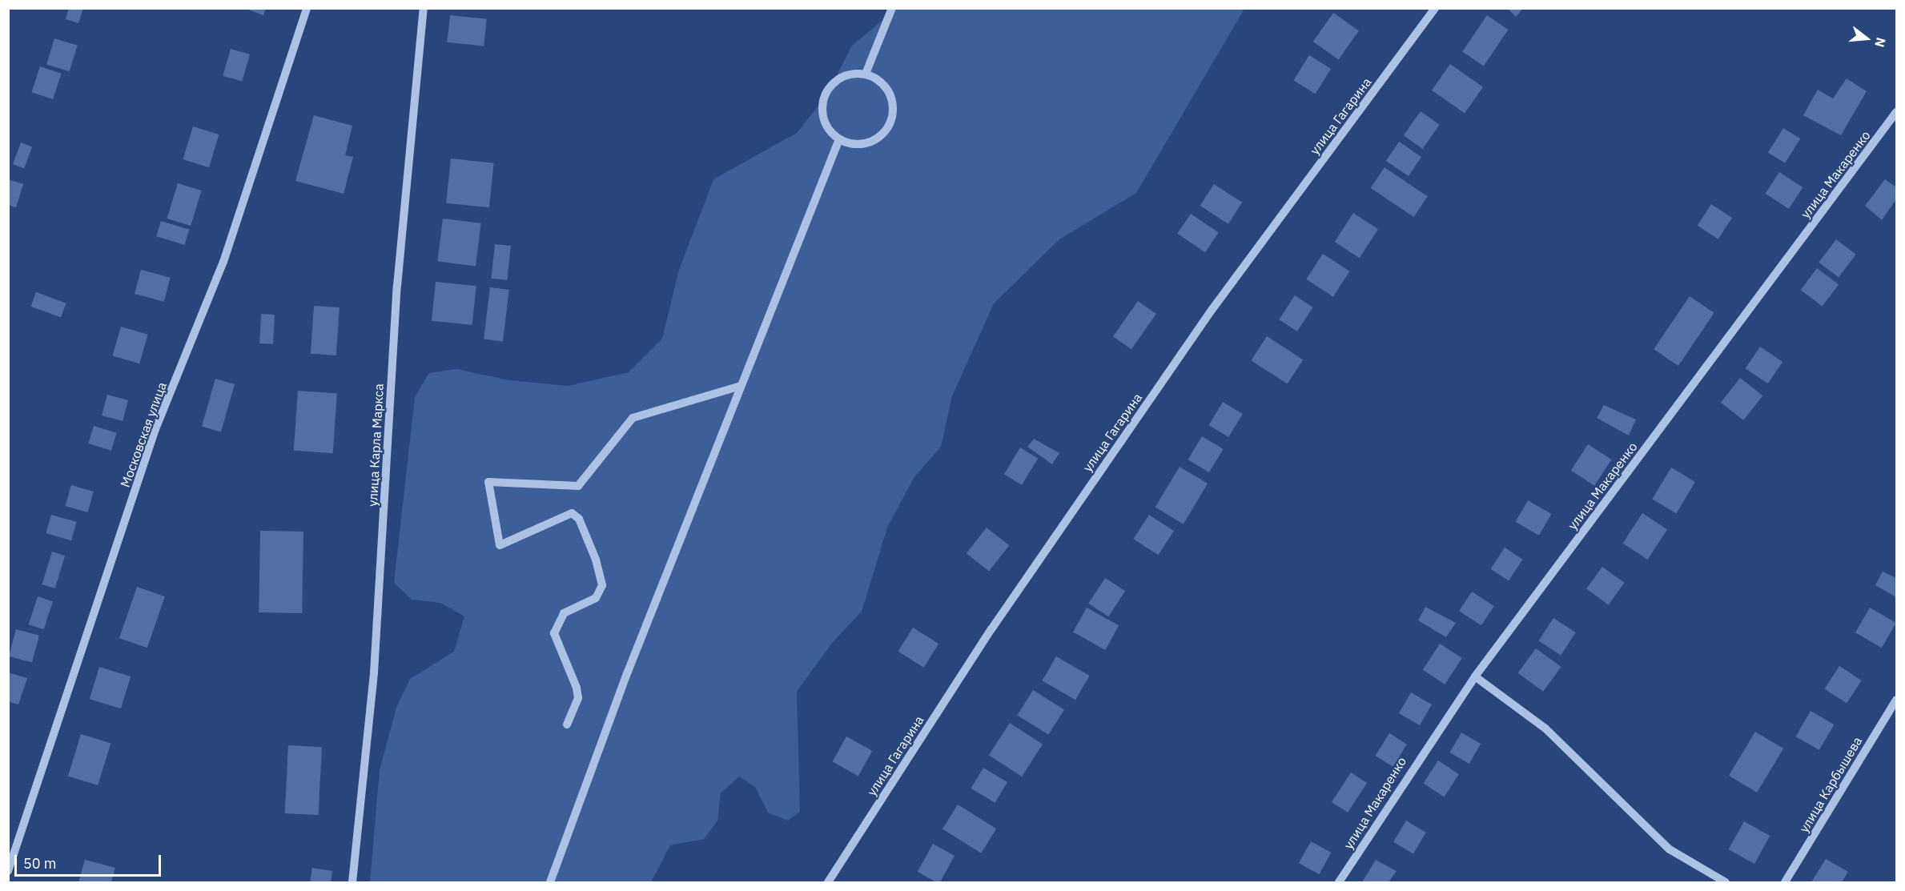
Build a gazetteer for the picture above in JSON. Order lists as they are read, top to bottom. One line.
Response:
{"streets":{"street":["улица Гагарина","улица Макаренко","Московская улица","улица Карла Маркса","улица Карбышева"]},"scale_bar":"50 m","north":"right"}
